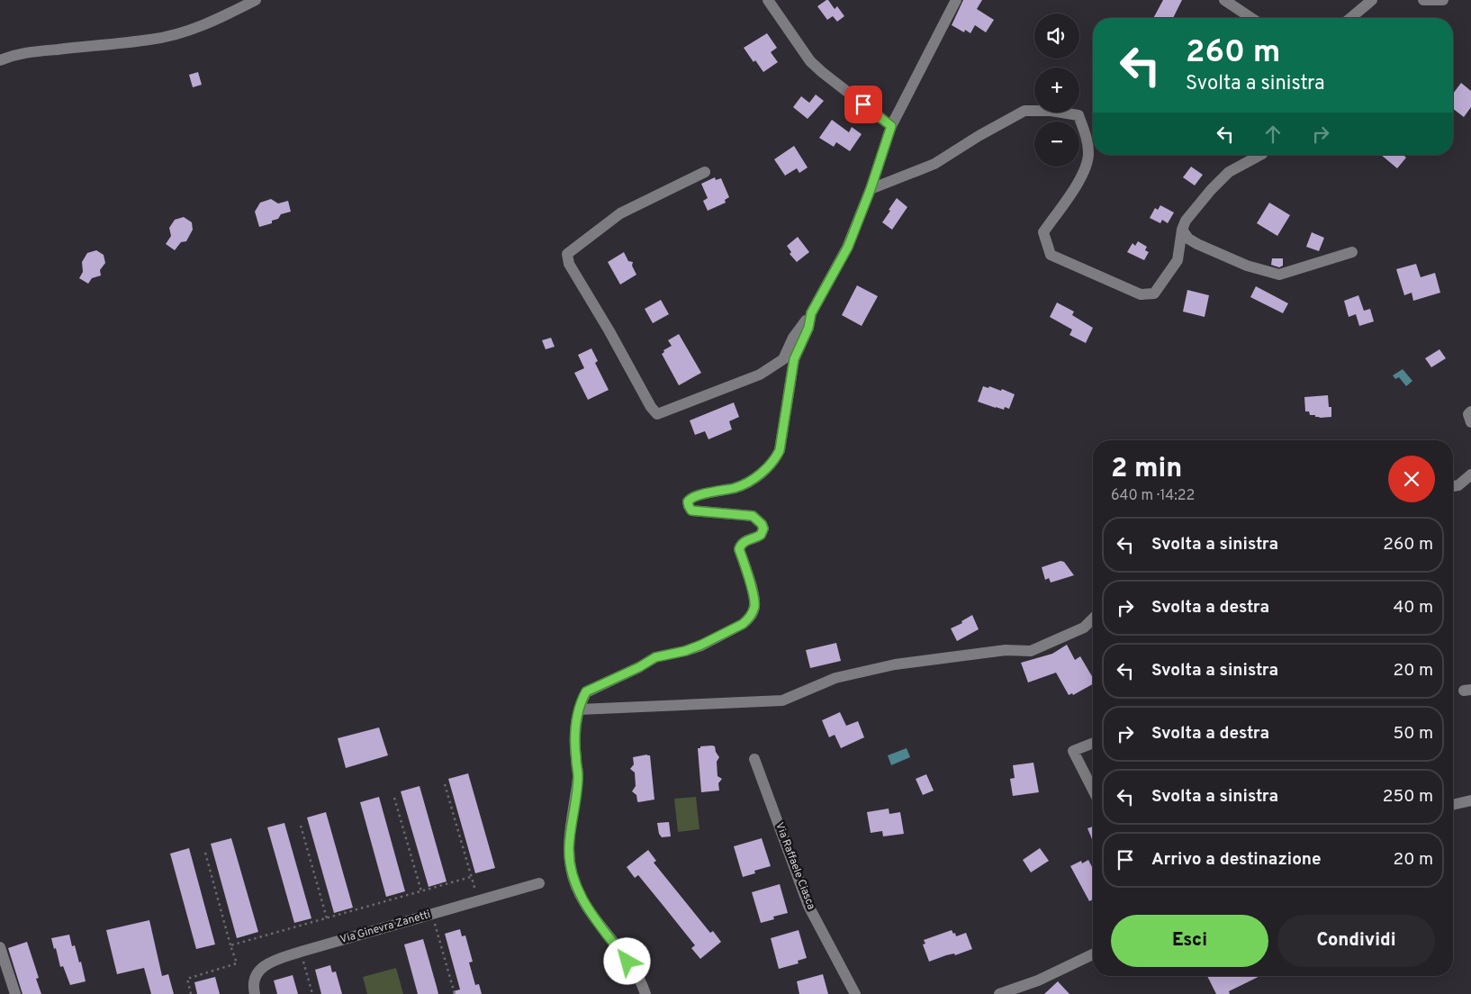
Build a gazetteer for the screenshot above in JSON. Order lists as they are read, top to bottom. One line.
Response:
{"streets":{"street":["Via Raffaele Ciasca","Via Ginevra Zanetti"]},"page":{"map_buttons":["+","−"],"turn":["260 m","Svolta a sinistra"],"heading":["2 min","640 m · 14:22"],"list":[{"name":"Svolta a sinistra","value":"260 m"},{"name":"Svolta a destra","value":"40 m"},{"name":"Svolta a sinistra","value":"20 m"},{"name":"Svolta a destra","value":"50 m"},{"name":"Svolta a sinistra","value":"250 m"},{"name":"Arrivo a destinazione","value":"20 m"}],"buttons":["Esci","Condividi"]}}
